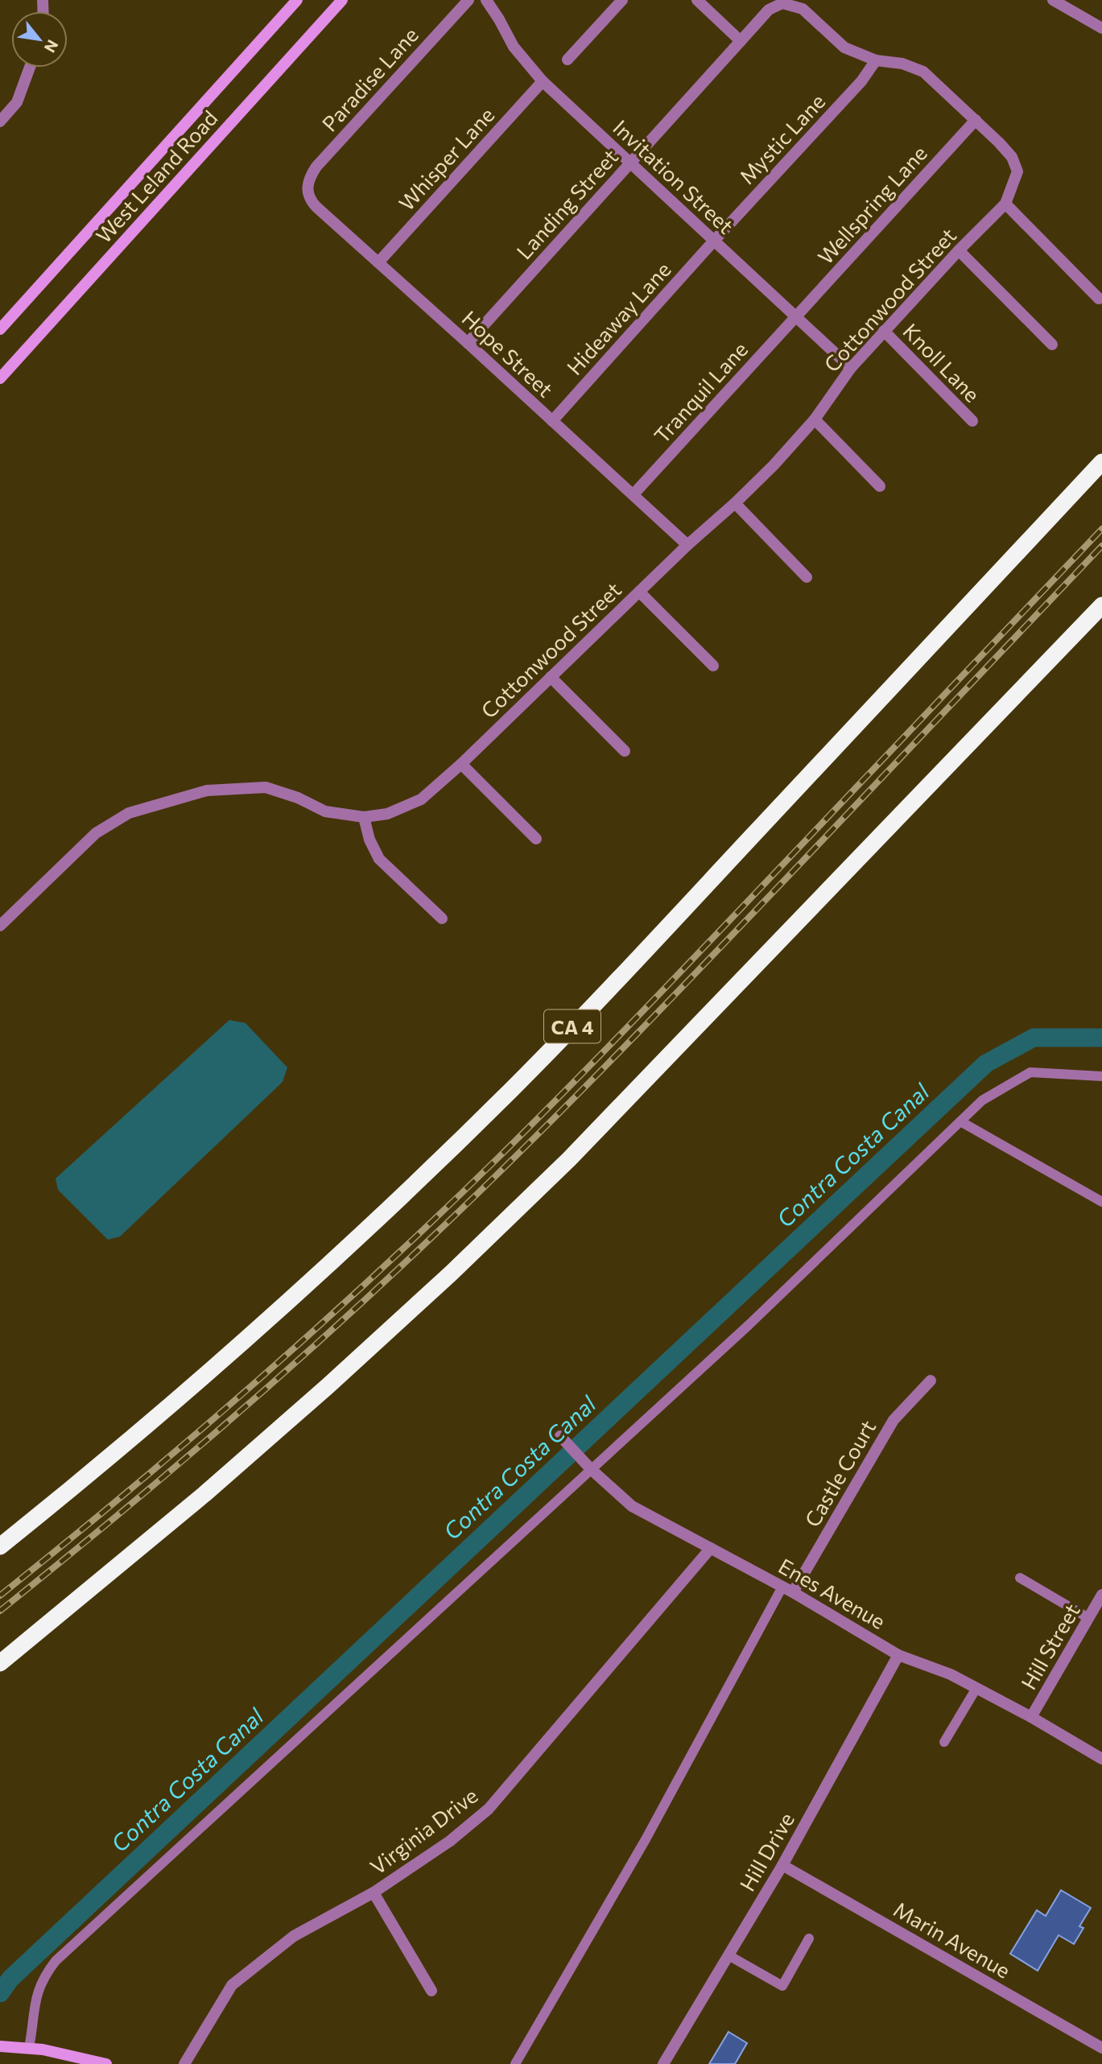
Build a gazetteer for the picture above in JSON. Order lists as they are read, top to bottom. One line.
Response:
{"streets":{"highway":["CA 4"],"main road":["West Leland Road"],"street":["Paradise Lane","Mystic Lane","Whisper Lane","Invitation Street","Landing Street","Wellspring Lane","Cottonwood Street","Hideaway Lane","Hope Street","Knoll Lane","Tranquil Lane","Castle Court","Enes Avenue","Hill Street","Virginia Drive","Hill Drive","Marin Avenue"]},"crossings":[["Paradise Lane","Hope Street"],["Mystic Lane","Invitation Street"],["Mystic Lane","Landing Street"],["Mystic Lane","Hideaway Lane"],["Whisper Lane","Invitation Street"],["Whisper Lane","Hope Street"],["Invitation Street","Landing Street"],["Invitation Street","Wellspring Lane"],["Invitation Street","Cottonwood Street"],["Invitation Street","Hideaway Lane"],["Invitation Street","Tranquil Lane"],["Landing Street","Wellspring Lane"],["Landing Street","Cottonwood Street"],["Landing Street","Hope Street"],["Wellspring Lane","Tranquil Lane"],["Cottonwood Street","Hope Street"],["Cottonwood Street","Knoll Lane"],["Hideaway Lane","Hope Street"],["Hope Street","Tranquil Lane"],["Castle Court","Enes Avenue"],["Enes Avenue","Hill Street"],["Enes Avenue","Virginia Drive"],["Enes Avenue","Hill Drive"],["Hill Drive","Marin Avenue"]],"water":["Contra Costa Canal"],"north":"bottom right"}
